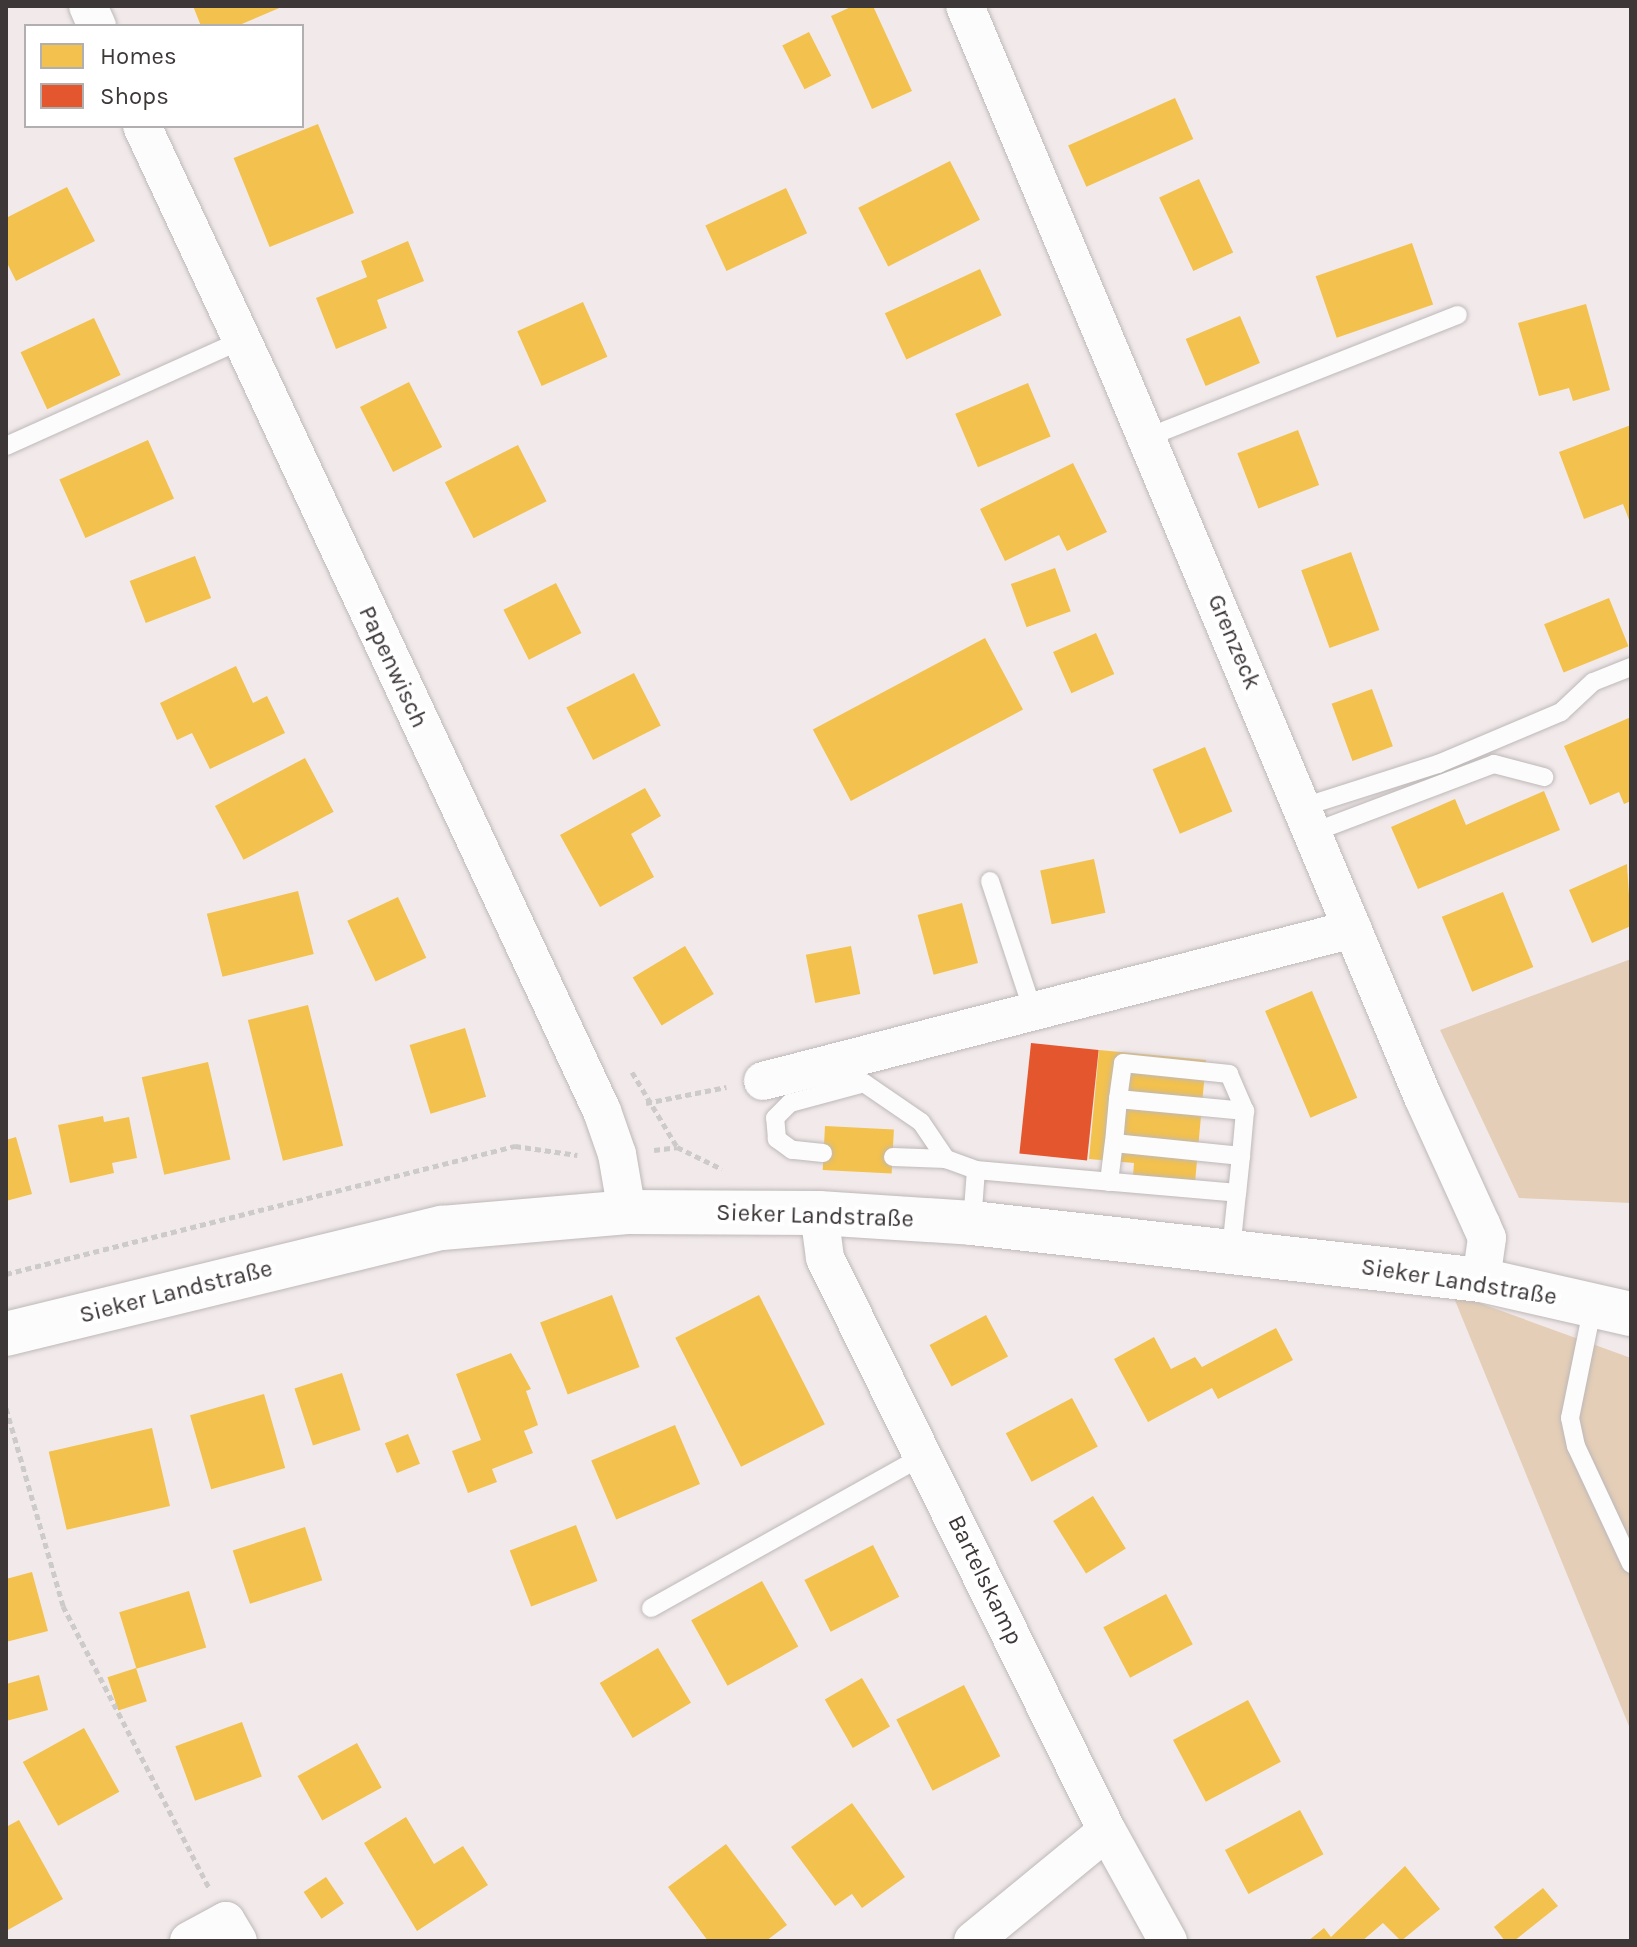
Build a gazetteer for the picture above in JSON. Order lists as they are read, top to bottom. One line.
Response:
{"streets":{"street":["Grenzeck","Papenwisch","Sieker Landstraße","Bartelskamp"]},"crossings":[["Grenzeck","Sieker Landstraße"],["Papenwisch","Sieker Landstraße"],["Sieker Landstraße","Bartelskamp"]],"legend":["Homes","Shops"]}
